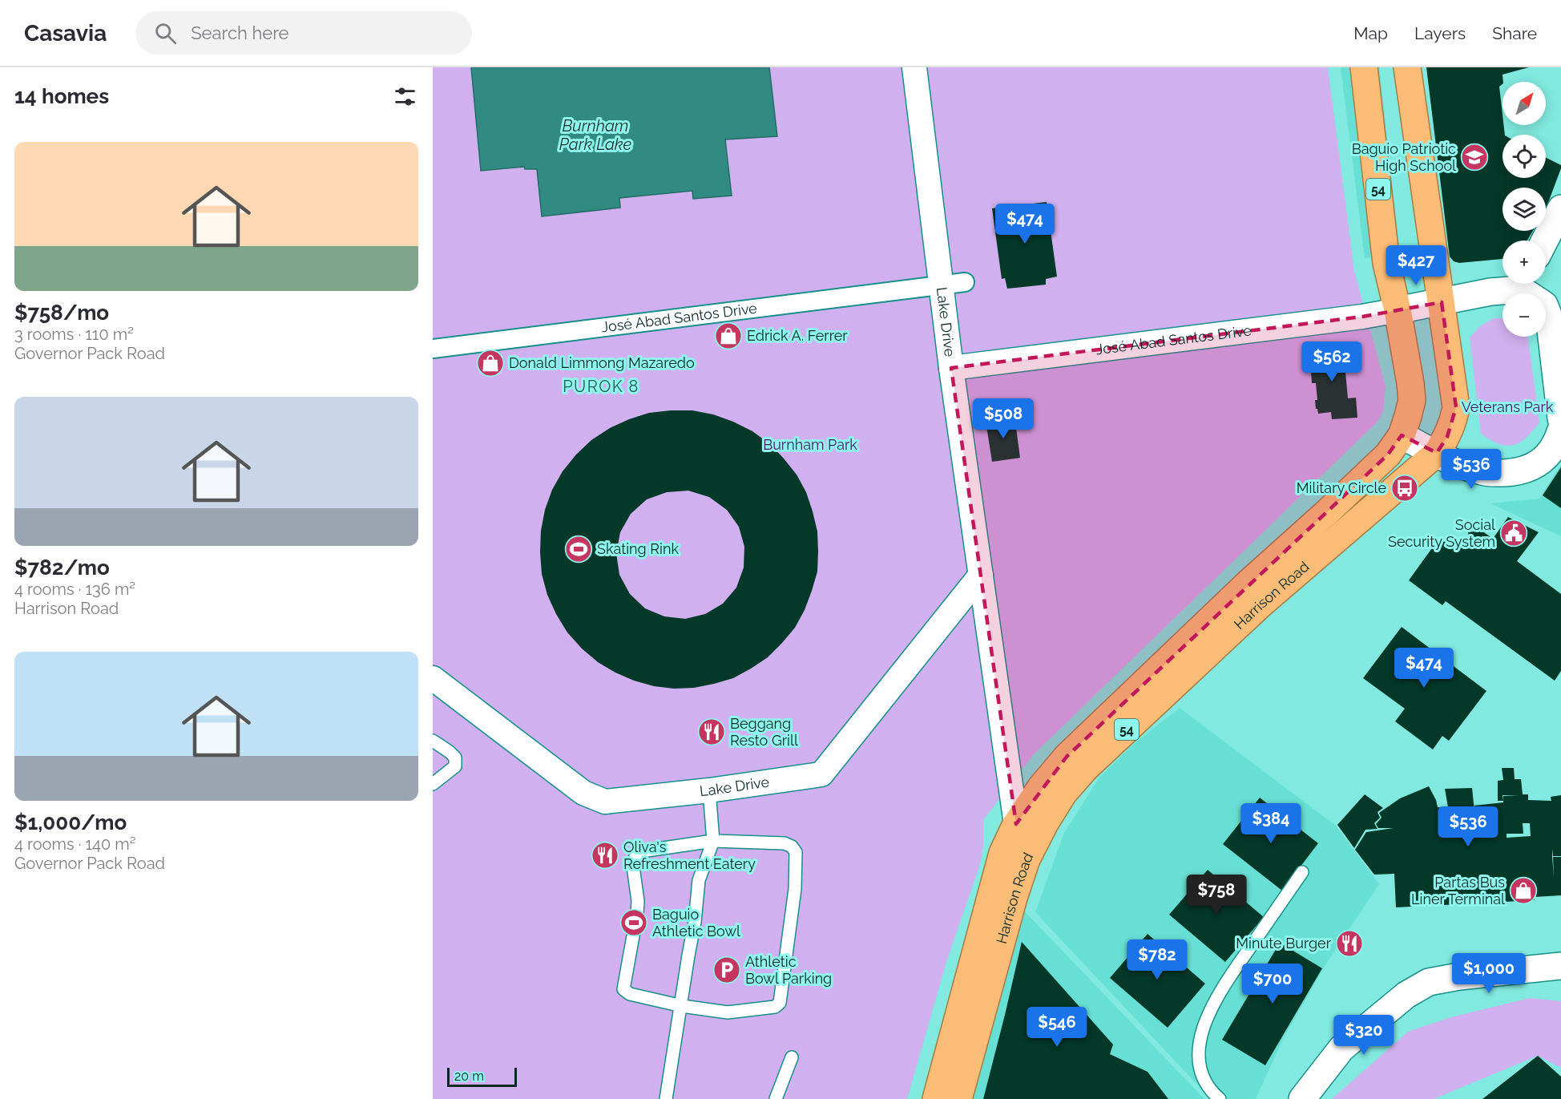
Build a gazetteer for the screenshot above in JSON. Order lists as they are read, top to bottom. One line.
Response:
{"streets":{"highway":["54","Harrison Road"],"street":["José Abad Santos Drive","Lake Drive"]},"crossings":[["José Abad Santos Drive","Lake Drive"],["José Abad Santos Drive","Harrison Road"],["Lake Drive","Harrison Road"]],"districts":["PUROK 8"],"water":["Burnham Park Lake"],"parks":["Veterans Park","Burnham Park"],"places":{"school or university":["Baguio Patriotic High School"],"shop":["Edrick A. Ferrer","Donald Limmong Mazaredo","Partas Bus Liner Terminal"],"bus stop":["Military Circle"],"public building":["Social Security System"],"sports":["Skating Rink","Baguio Athletic Bowl"],"restaurant":["Beggang Resto Grill","Oliva's Refreshment Eatery","Minute Burger"],"parking":["Athletic Bowl Parking"]},"scale_bar":"20 m","north":"top right","page":{"header":"Casavia","search":"Search here","nav":["Map","Layers","Share"],"heading":"14 homes","map_buttons":["+","−"],"list":[{"name":"$758/mo","note":"3 rooms · 110 m² · Governor Pack Road"},{"name":"$782/mo","note":"4 rooms · 136 m² · Harrison Road"},{"name":"$1,000/mo","note":"4 rooms · 140 m² · Governor Pack Road"}],"price":["$474","$427","$562","$508","$536","$474","$384","$536","$758","$782","$1,000","$700","$546","$320"],"scale":"20 m"}}
